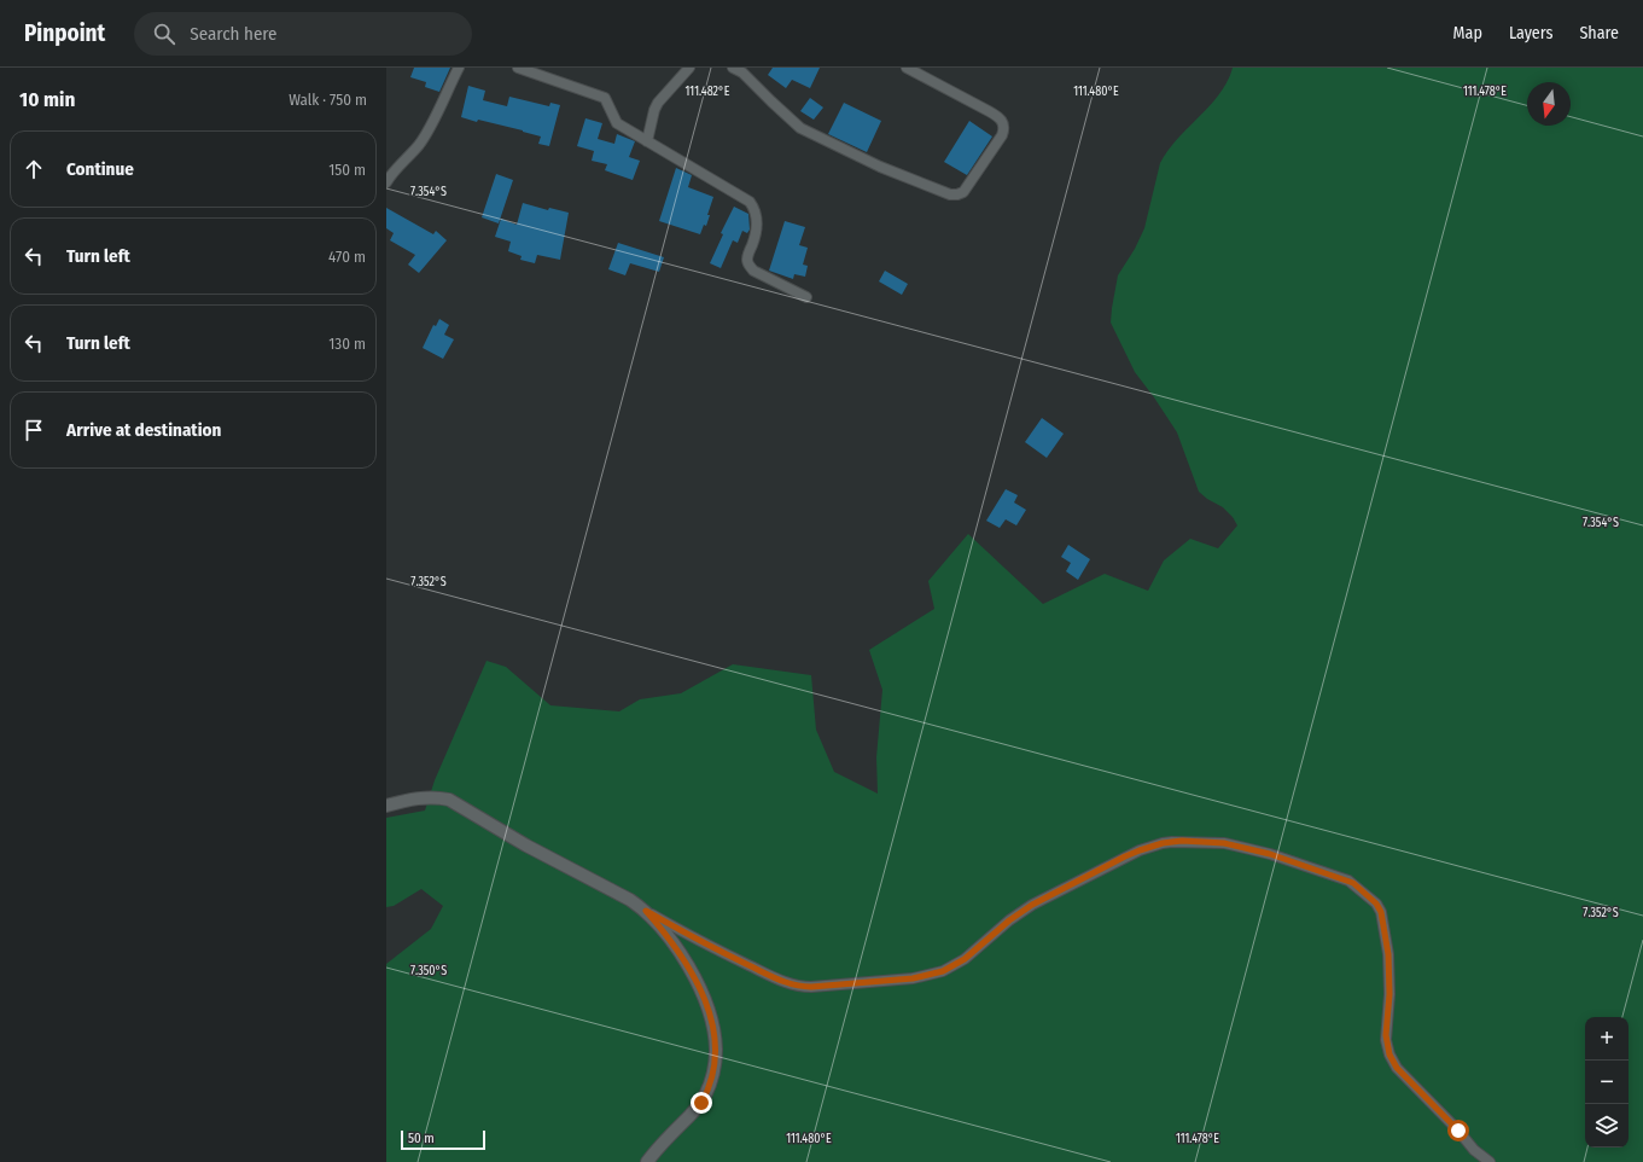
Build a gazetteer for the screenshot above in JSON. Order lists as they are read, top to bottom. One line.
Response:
{"scale_bar":"50 m","north":"bottom","page":{"header":"Pinpoint","search":"Search here","nav":["Map","Layers","Share"],"heading":["10 min","Walk · 750 m"],"list":[["Continue","150 m"],["Turn left","470 m"],["Turn left","130 m"],"Arrive at destination"],"map_buttons":["+","−"],"scale":"50 m"},"coordinates":["111.482°E","111.480°E","111.478°E","7.354°S","7.352°S","7.350°S"]}
